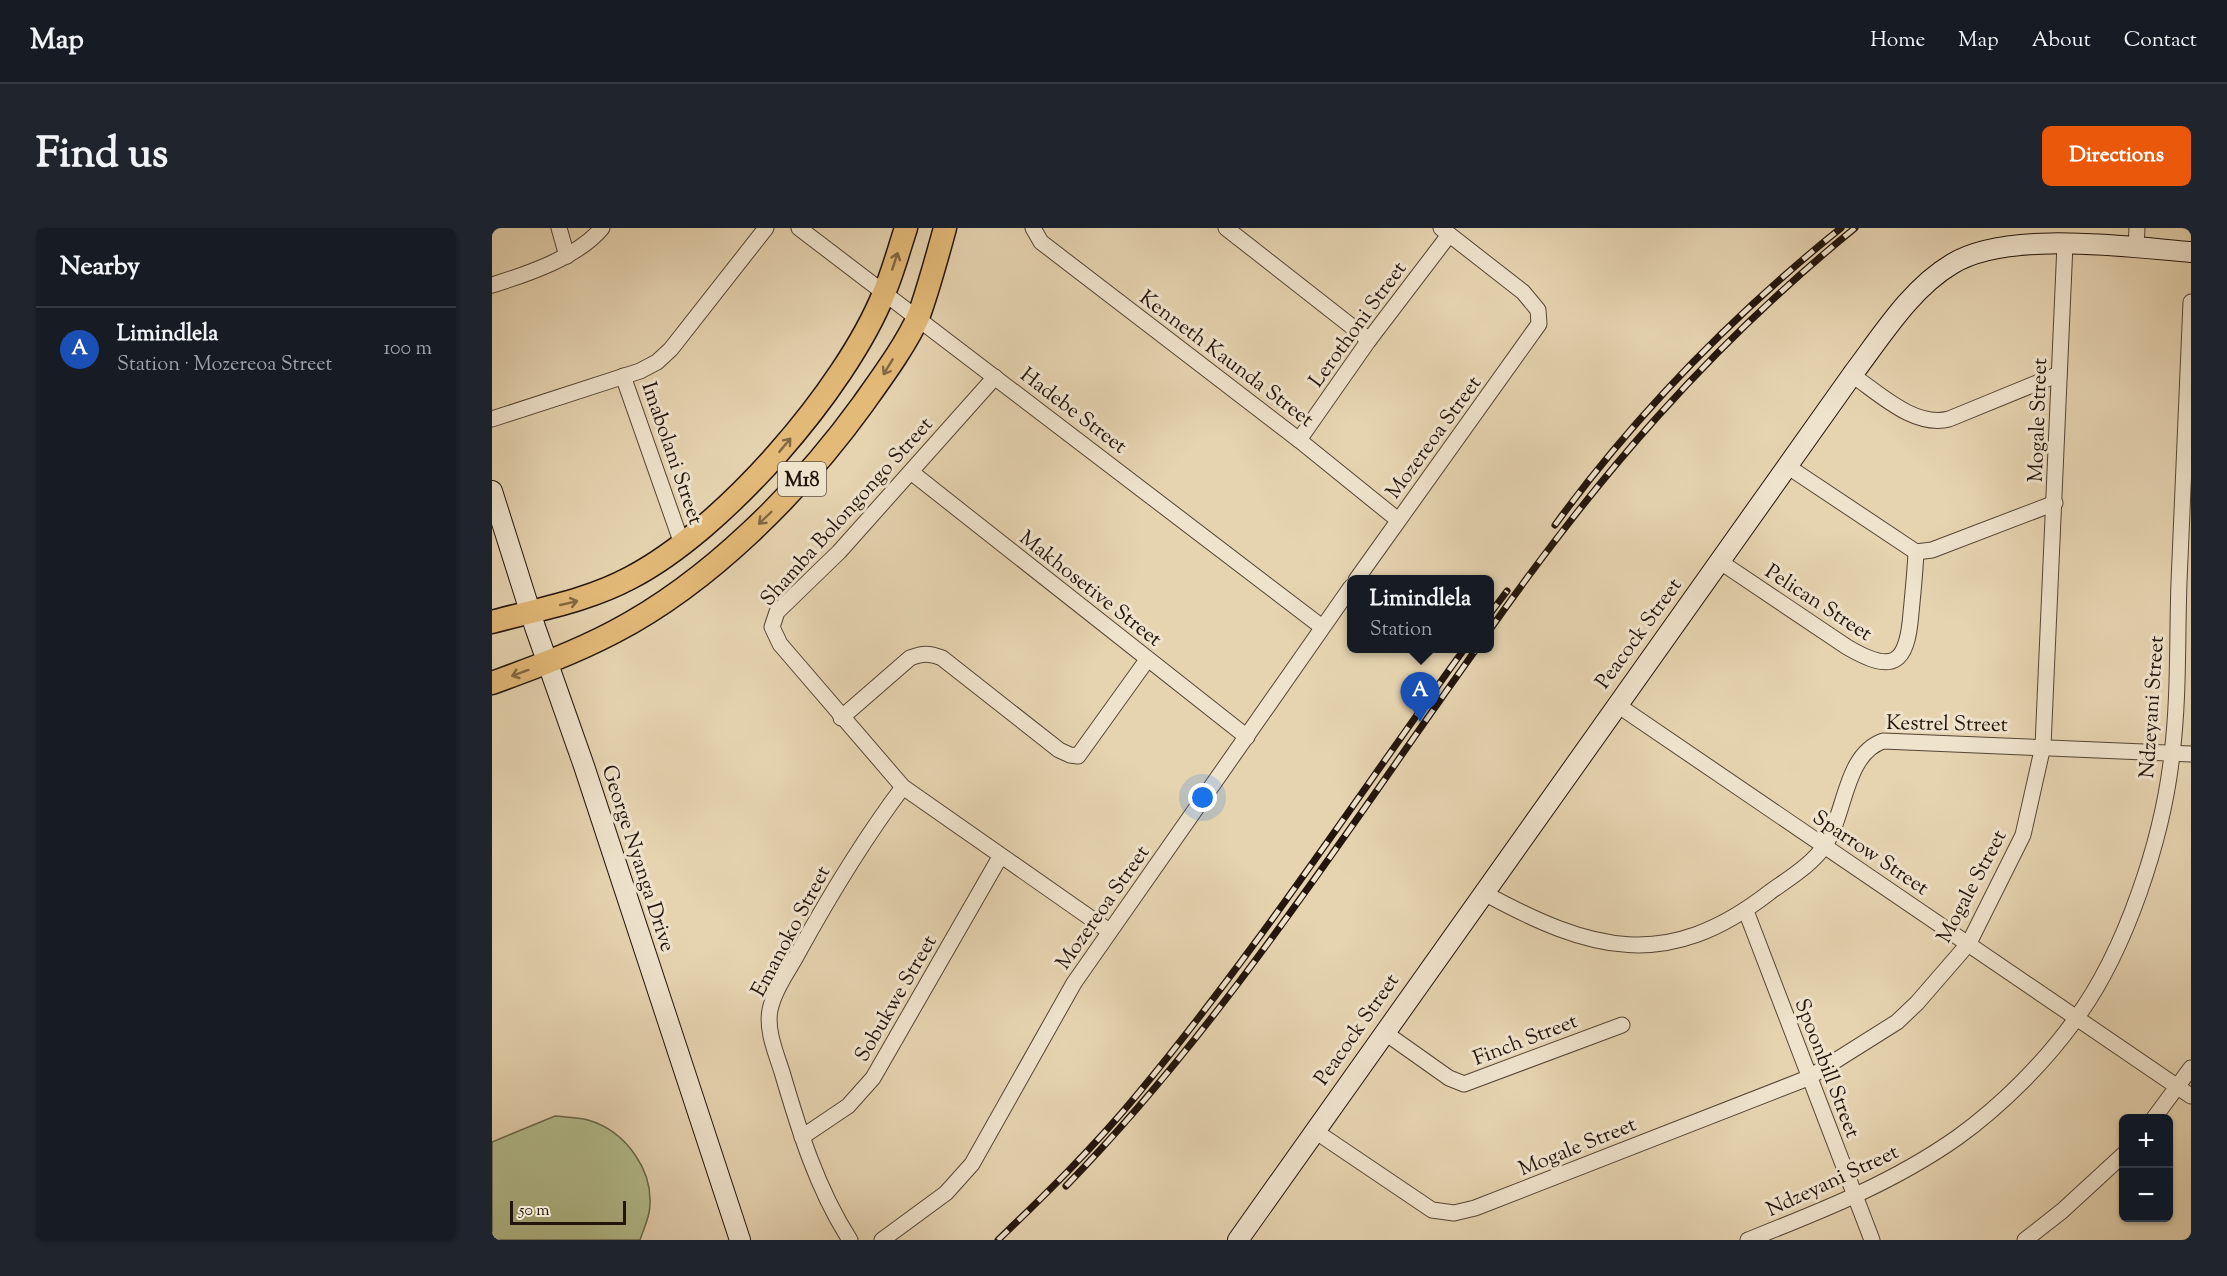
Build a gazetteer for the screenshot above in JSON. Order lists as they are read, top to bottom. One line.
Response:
{"streets":{"main road":["M18"],"street":["Lerothoni Street","Kenneth Kaunda Street","Hadebe Street","Mogale Street","Mozereoa Street","Imabolani Street","Shamba Bolongongo Street","Makhosetive Street","Pelican Street","Peacock Street","Ndzeyani Street","Kestrel Street","Sparrow Street","George Nyanga Drive","Emanoko Street","Sobukwe Street","Finch Street","Spoonbill Street"]},"crossings":[["Lerothoni Street","Kenneth Kaunda Street"],["Lerothoni Street","Mozereoa Street"],["Kenneth Kaunda Street","Mozereoa Street"],["Hadebe Street","Mozereoa Street"],["Hadebe Street","M18"],["Hadebe Street","Shamba Bolongongo Street"],["Mogale Street","Peacock Street"],["Mogale Street","Kestrel Street"],["Mogale Street","Sparrow Street"],["Mogale Street","Spoonbill Street"],["Mozereoa Street","Shamba Bolongongo Street"],["Mozereoa Street","Makhosetive Street"],["Imabolani Street","M18"],["M18","George Nyanga Drive"],["Shamba Bolongongo Street","Makhosetive Street"],["Shamba Bolongongo Street","Emanoko Street"],["Shamba Bolongongo Street","Sobukwe Street"],["Pelican Street","Peacock Street"],["Peacock Street","Kestrel Street"],["Peacock Street","Sparrow Street"],["Peacock Street","Finch Street"],["Ndzeyani Street","Kestrel Street"],["Ndzeyani Street","Sparrow Street"],["Ndzeyani Street","Spoonbill Street"],["Kestrel Street","Sparrow Street"],["Kestrel Street","Spoonbill Street"],["Emanoko Street","Sobukwe Street"]],"scale_bar":"50 m","page":{"header":"Map","nav":["Home","Map","About","Contact"],"title":"Find us","buttons":"Directions","heading":"Nearby","list":[{"mark":"A","name":"Limindlela","note":"Station · Mozereoa Street","value":"100 m"}],"popup":["Limindlela","Station"],"pins":"A","map_buttons":["+","−"],"scale":"50 m"}}
